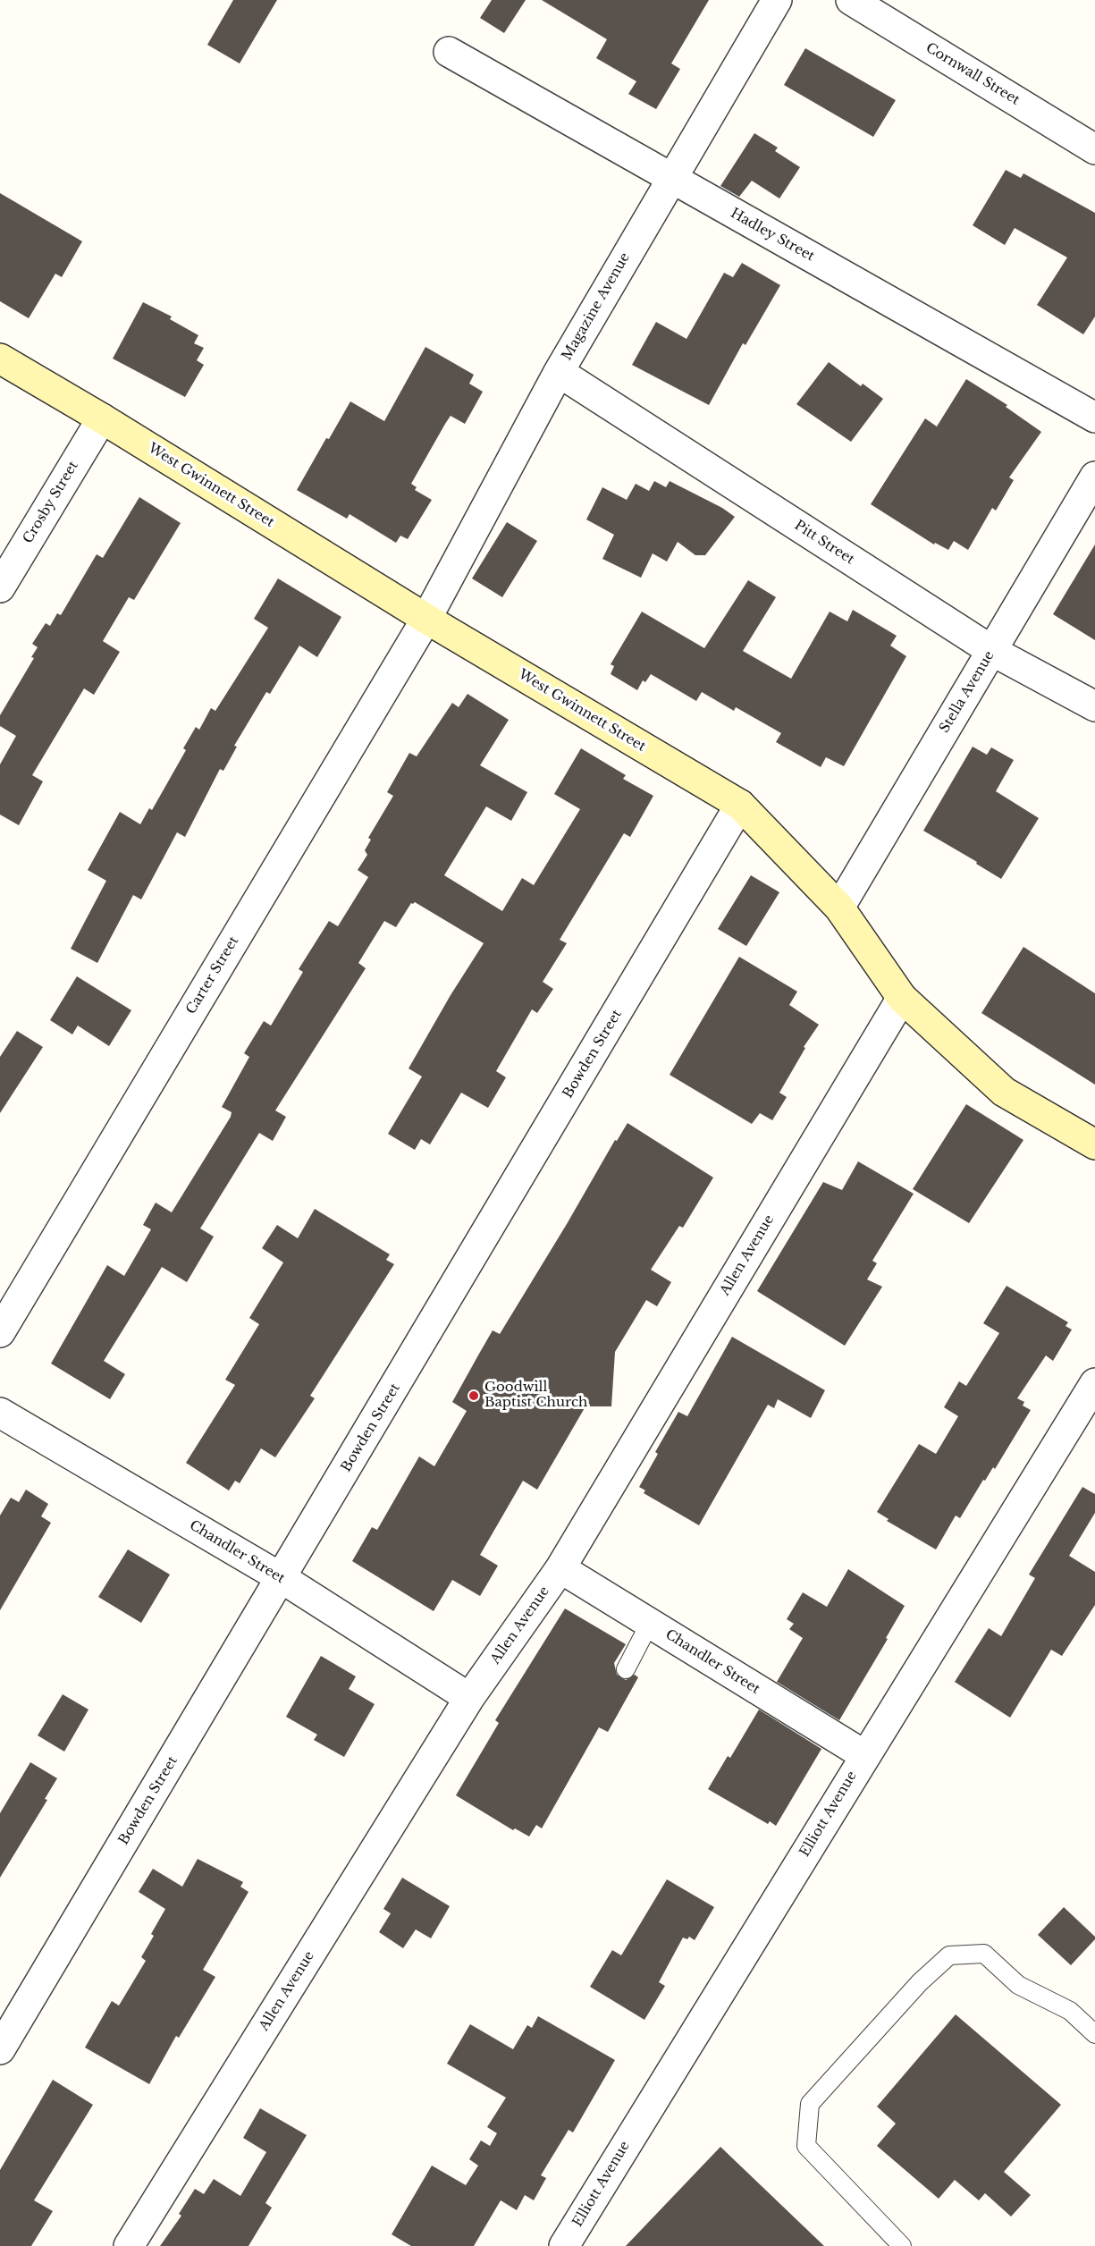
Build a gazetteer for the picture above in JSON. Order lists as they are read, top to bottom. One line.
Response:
{"streets":{"main road":["West Gwinnett Street"],"street":["Cornwall Street","Hadley Street","Magazine Avenue","Crosby Street","Pitt Street","Stella Avenue","Carter Street","Bowden Street","Allen Avenue","Chandler Street","Elliott Avenue"]},"crossings":[["Hadley Street","Magazine Avenue"],["Magazine Avenue","West Gwinnett Street"],["Magazine Avenue","Pitt Street"],["Magazine Avenue","Carter Street"],["West Gwinnett Street","Crosby Street"],["West Gwinnett Street","Stella Avenue"],["West Gwinnett Street","Carter Street"],["West Gwinnett Street","Bowden Street"],["West Gwinnett Street","Allen Avenue"],["Pitt Street","Stella Avenue"],["Bowden Street","Chandler Street"],["Allen Avenue","Chandler Street"],["Chandler Street","Elliott Avenue"]],"places":["Goodwill Baptist Church"]}
